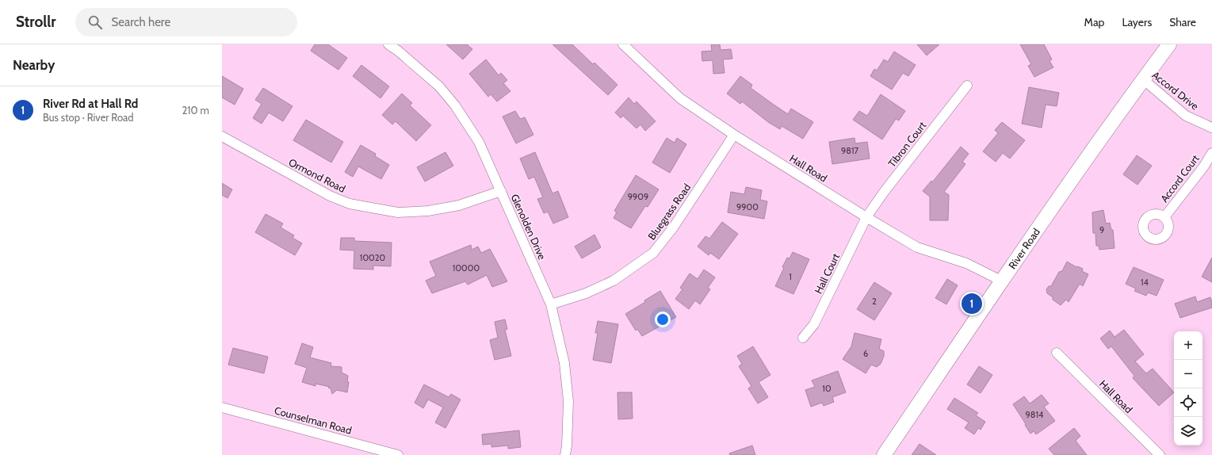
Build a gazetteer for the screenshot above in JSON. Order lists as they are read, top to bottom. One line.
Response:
{"streets":{"main road":["River Road"],"street":["Accord Drive","Tibron Court","Hall Road","Ormond Road","Accord Court","Bluegrass Road","Glenolden Drive","Hall Court","Counselman Road"]},"crossings":[["Accord Drive","River Road"],["Tibron Court","Hall Road"],["Tibron Court","Hall Court"],["Hall Road","Bluegrass Road"],["Hall Road","River Road"],["Hall Road","Hall Court"],["Ormond Road","Glenolden Drive"],["Bluegrass Road","Glenolden Drive"]],"house_numbers":["9817","9909","9900","9","10020","10000","1","14","2","6","10","9814"],"page":{"header":"Strollr","search":"Search here","nav":["Map","Layers","Share"],"heading":"Nearby","list":[{"mark":"1","name":"River Rd at Hall Rd","note":"Bus stop · River Road","value":"210 m"}],"pins":"1","map_buttons":["+","−"]}}
